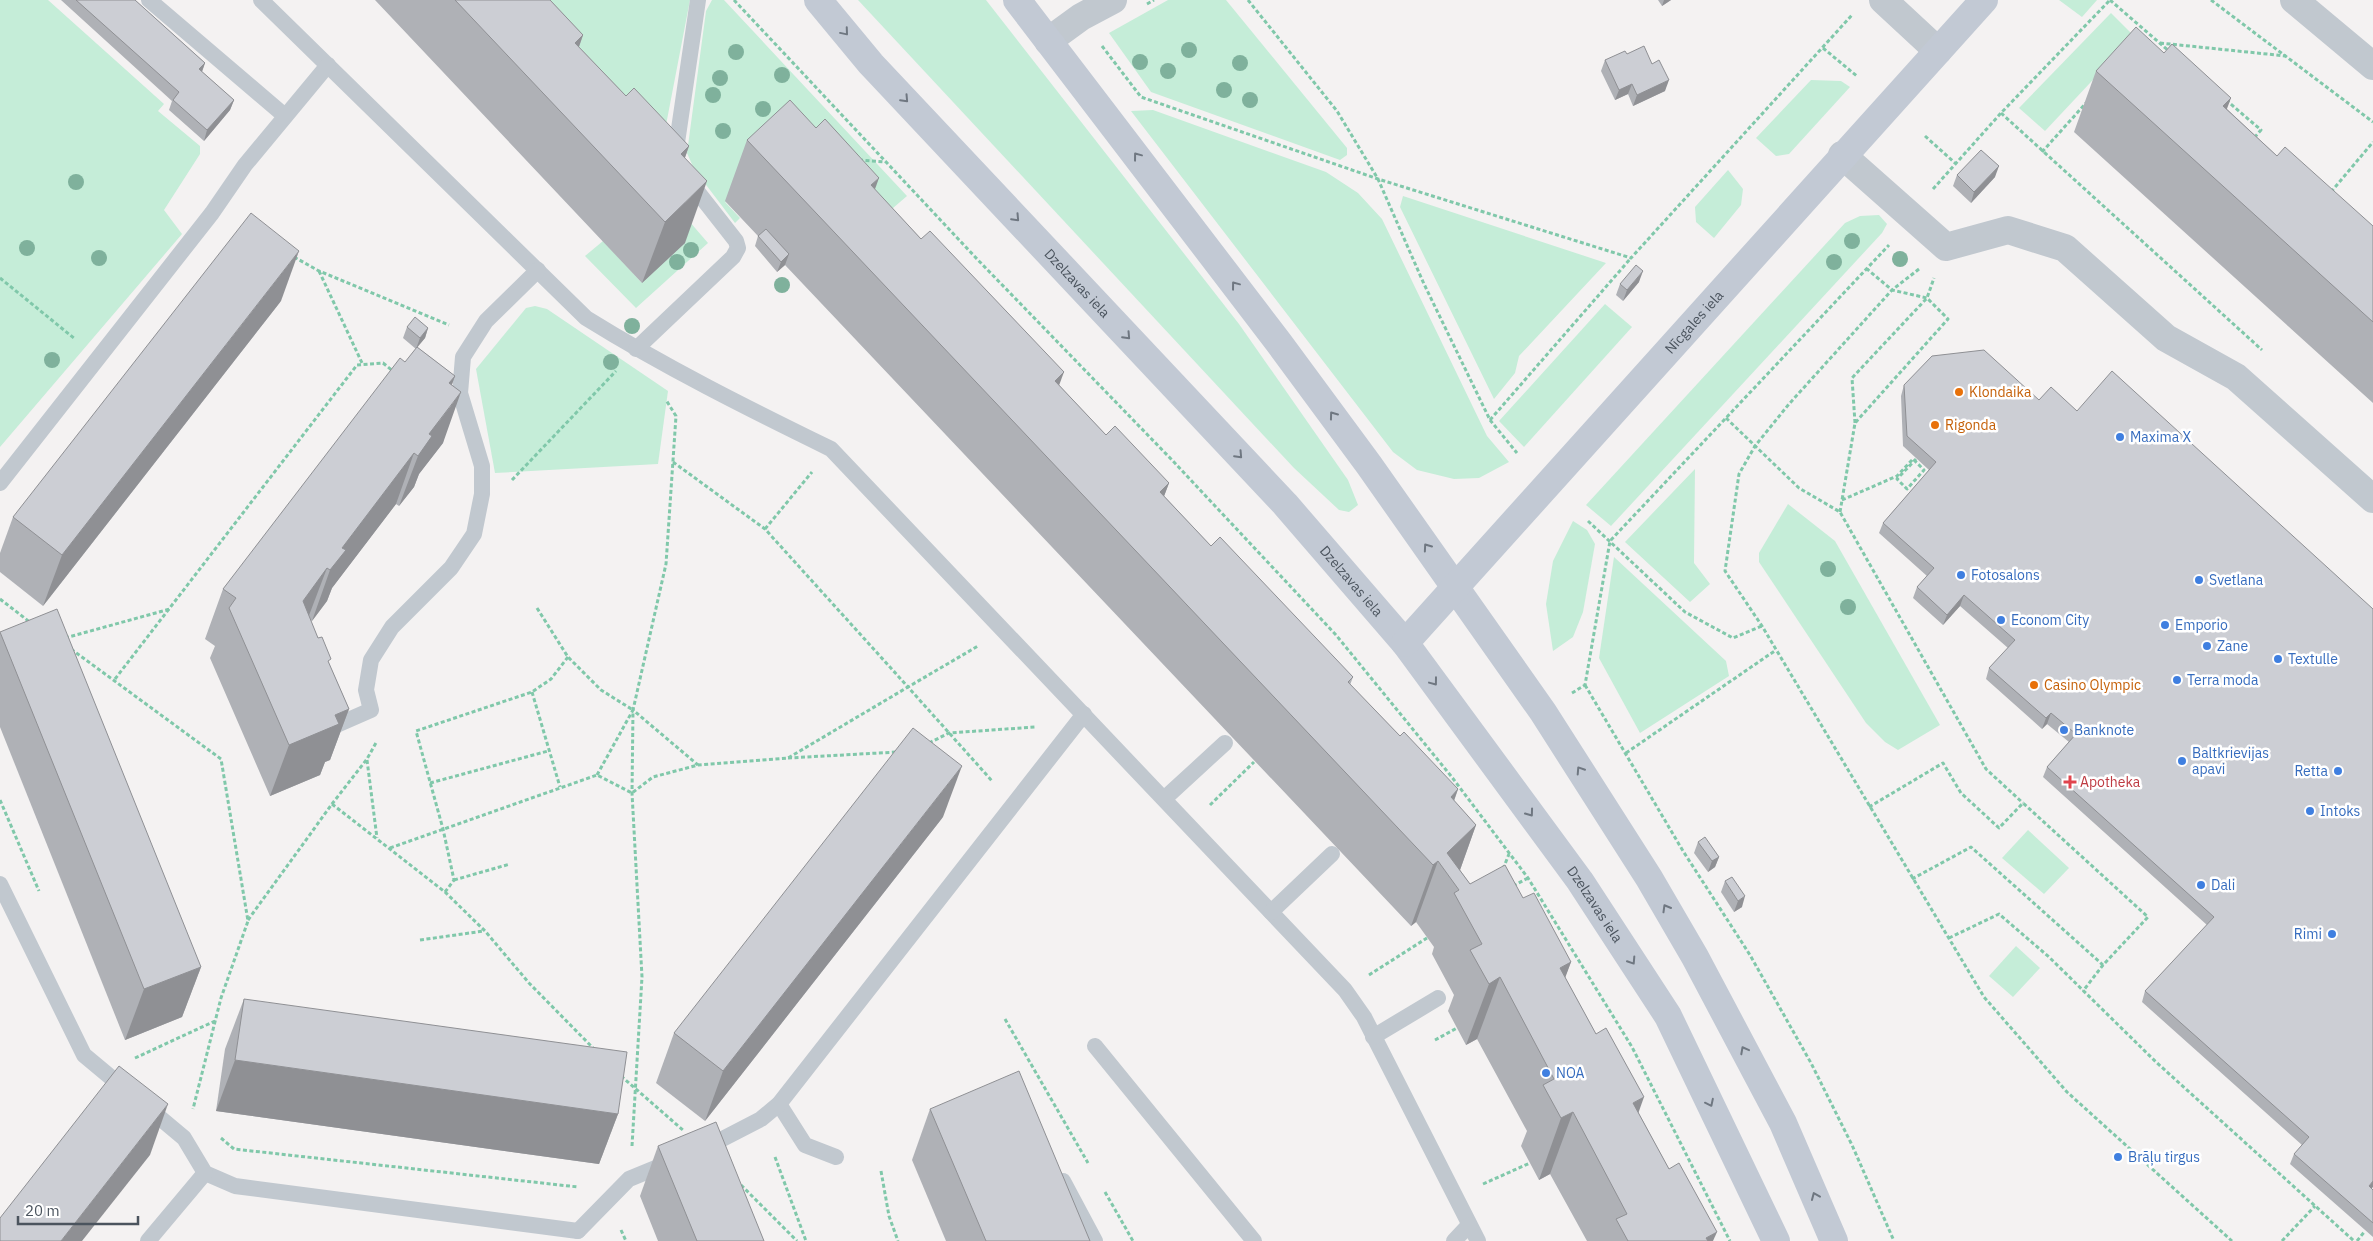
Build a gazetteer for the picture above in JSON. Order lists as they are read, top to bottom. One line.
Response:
{"streets":{"main road":["Dzelzavas iela","Nīcgales iela"]},"crossings":[["Dzelzavas iela","Nīcgales iela"]],"places":{"other":["Klondaika","Rigonda","Maxima X","Fotosalons","Svetlana","Econom City","Emporio","Zane","Textulle","Terra moda","Casino Olympic","Banknote","Baltkrievijas apavi","Retta","Intoks","Dali","Rimi","NOA","Brāļu tirgus"],"health":["Apotheka"]},"scale_bar":"20 m"}
